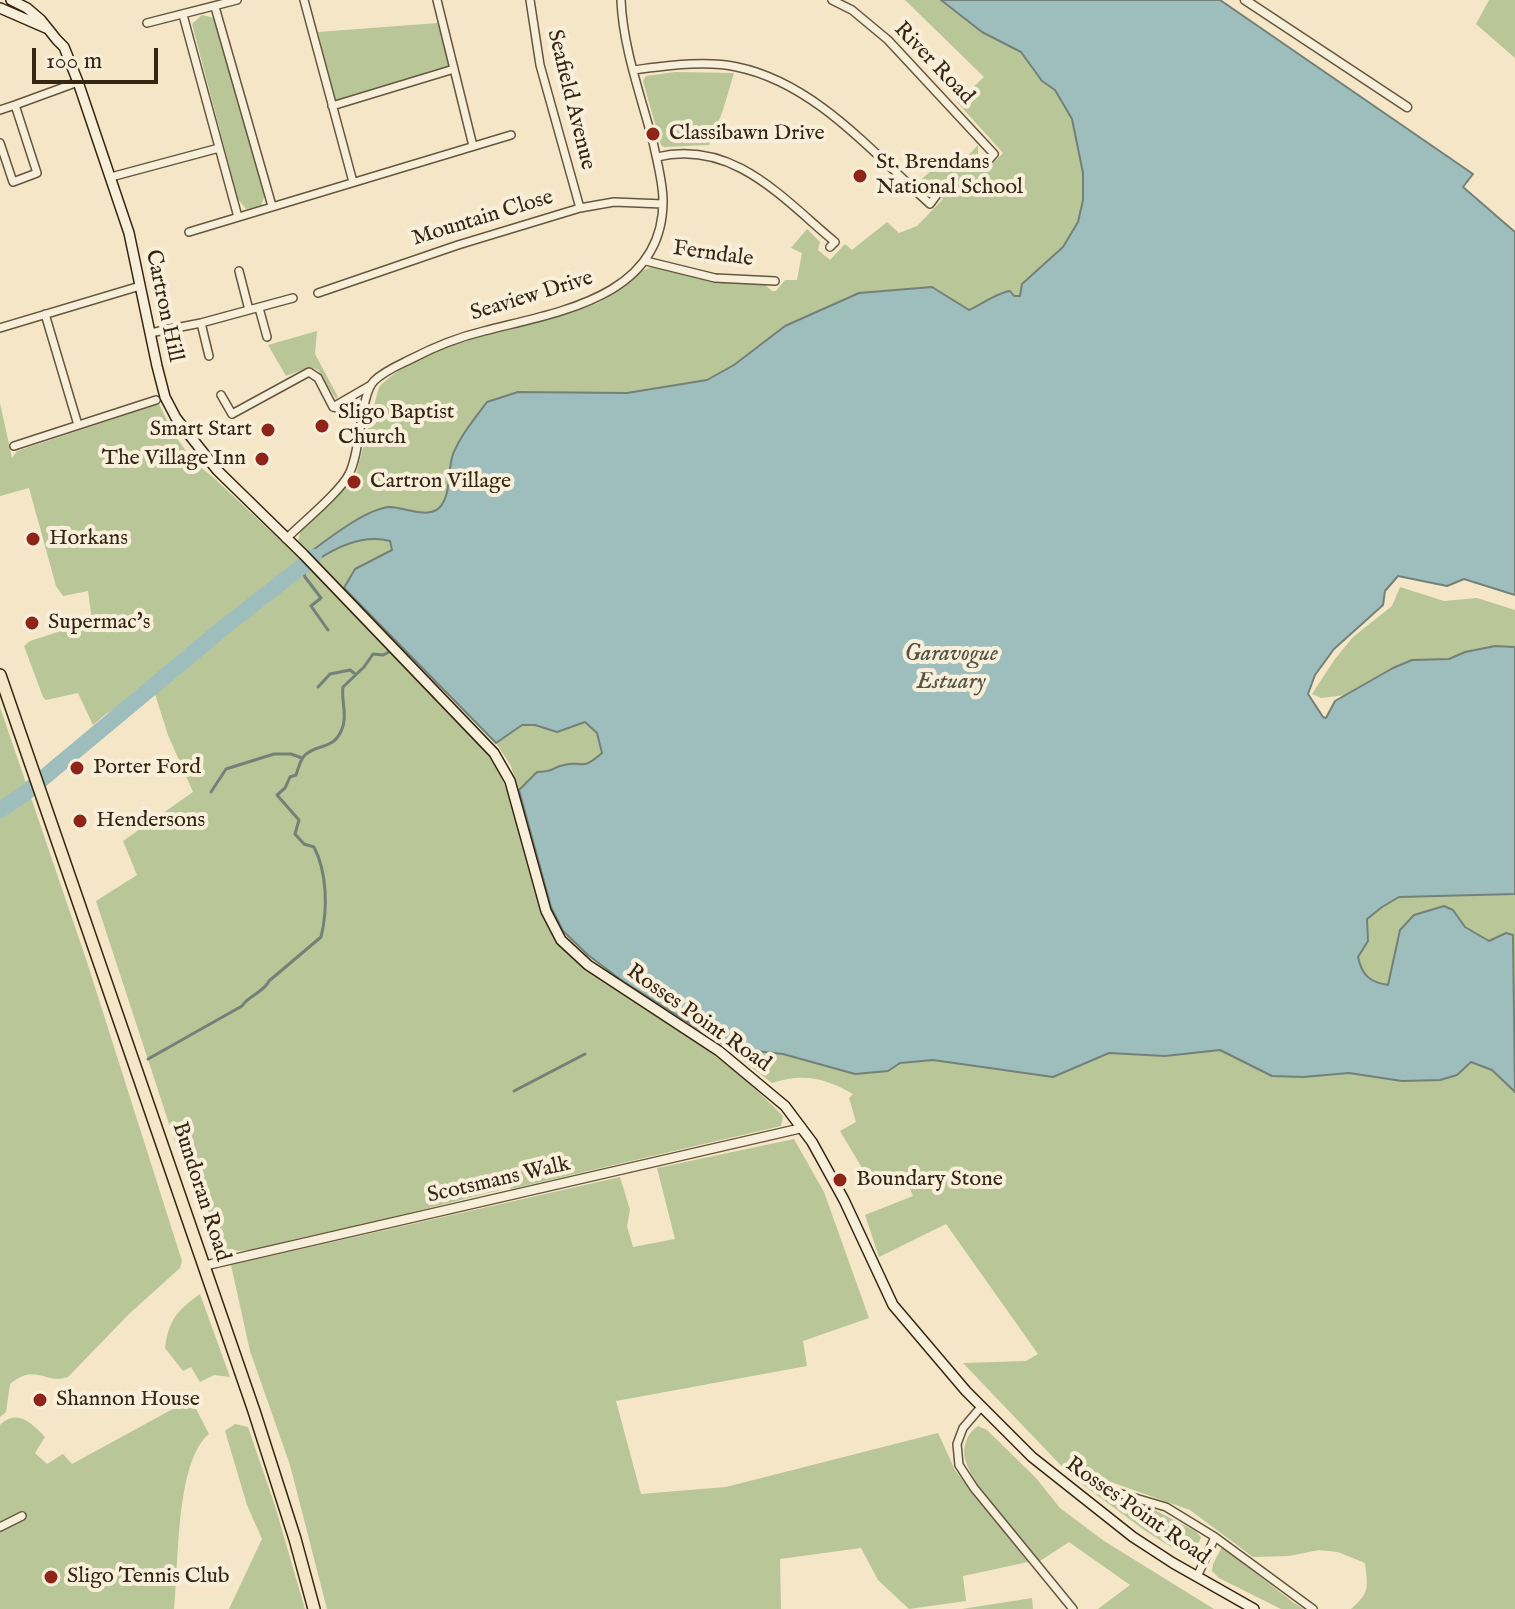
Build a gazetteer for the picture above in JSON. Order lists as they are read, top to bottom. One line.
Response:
{"streets":{"highway":["Bundoran Road"],"main road":["Cartron Hill","Rosses Point Road"],"street":["River Road","Seafield Avenue","Mountain Close","Ferndale","Seaview Drive","Scotsmans Walk"]},"crossings":[["Seafield Avenue","Mountain Close"],["Ferndale","Seaview Drive"],["Cartron Hill","Rosses Point Road"],["Rosses Point Road","Scotsmans Walk"],["Scotsmans Walk","Bundoran Road"]],"water":["Garavogue Estuary"],"places":["Classibawn Drive","St. Brendans National School","Sligo Baptist Church","Smart Start","The Village Inn","Cartron Village","Horkans","Supermac's","Porter Ford","Hendersons","Boundary Stone","Shannon House","Sligo Tennis Club"],"scale_bar":"100 m"}
